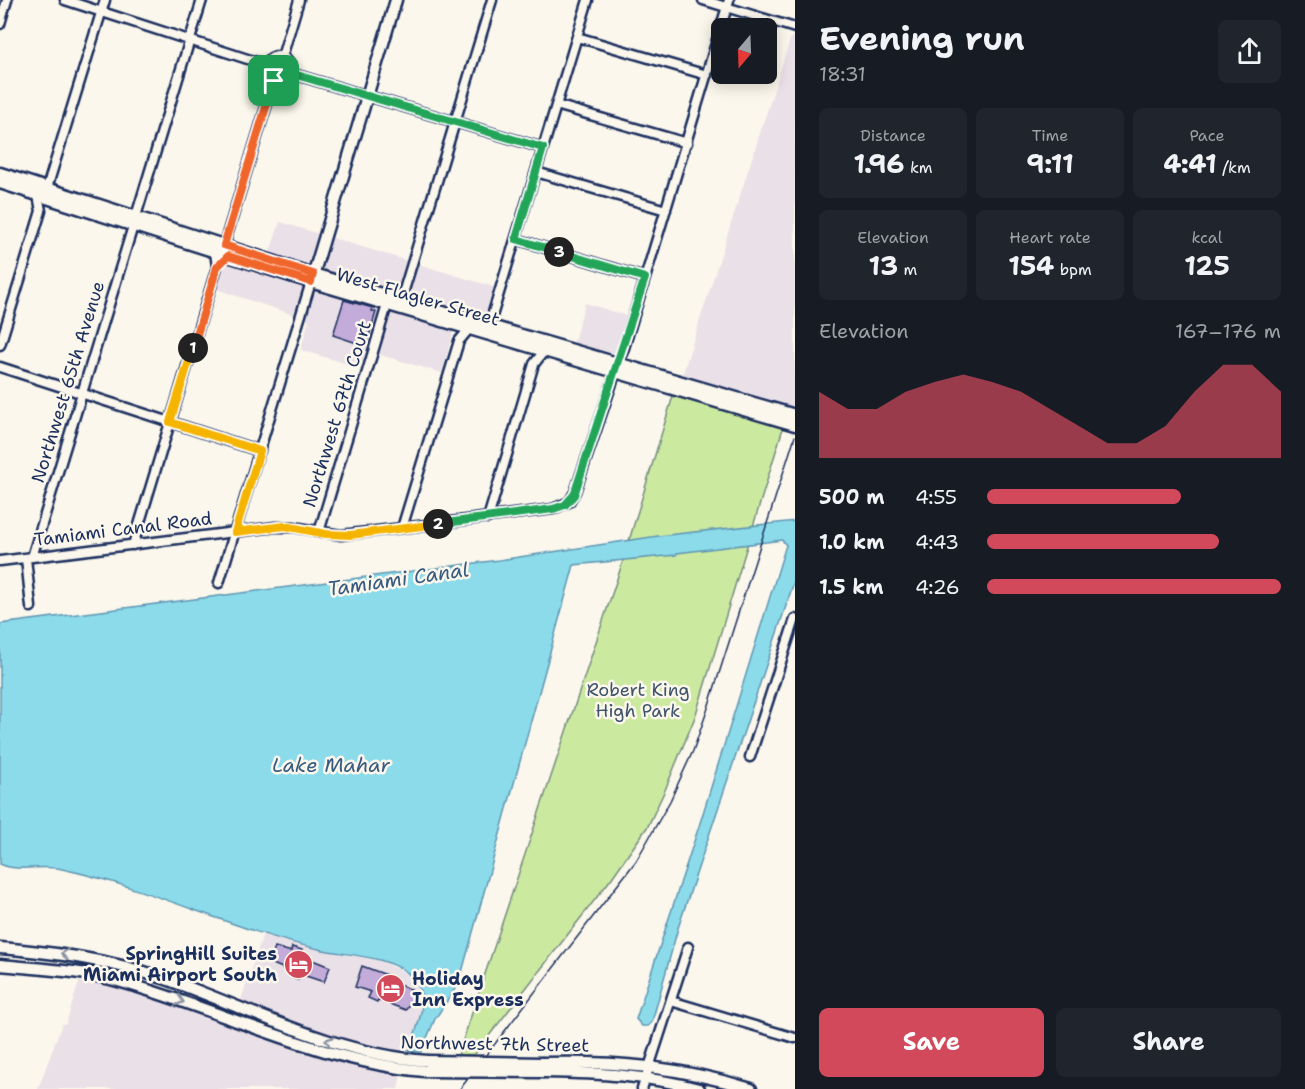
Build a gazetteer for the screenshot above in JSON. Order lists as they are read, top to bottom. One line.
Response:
{"streets":{"main road":["West Flagler Street","Northwest 7th Street"],"street":["Northwest 65th Avenue","Northwest 67th Court","Tamiami Canal Road"]},"crossings":[["West Flagler Street","Northwest 65th Avenue"],["West Flagler Street","Northwest 67th Court"],["West Flagler Street","Tamiami Canal Road"],["Northwest 65th Avenue","Tamiami Canal Road"],["Northwest 67th Court","Tamiami Canal Road"]],"water":["Tamiami Canal","Lake Mahar"],"parks":["Robert King High Park"],"places":{"hotel":["SpringHill Suites Miami Airport South","Holiday Inn Express"]},"north":"bottom","page":{"heading":["Evening run","18:31"],"stats":[["Distance","1.96 km"],["Time","9:11"],["Pace","4:41 /km"],["Elevation","13 m"],["Heart rate","154 bpm"],["kcal","125"]],"pins":["3","1","2"],"chart":["Elevation","167–176 m"],"list":[{"name":"500 m","note":"4:55"},{"name":"1.0 km","note":"4:43"},{"name":"1.5 km","note":"4:26"}],"buttons":["Save","Share"]}}
